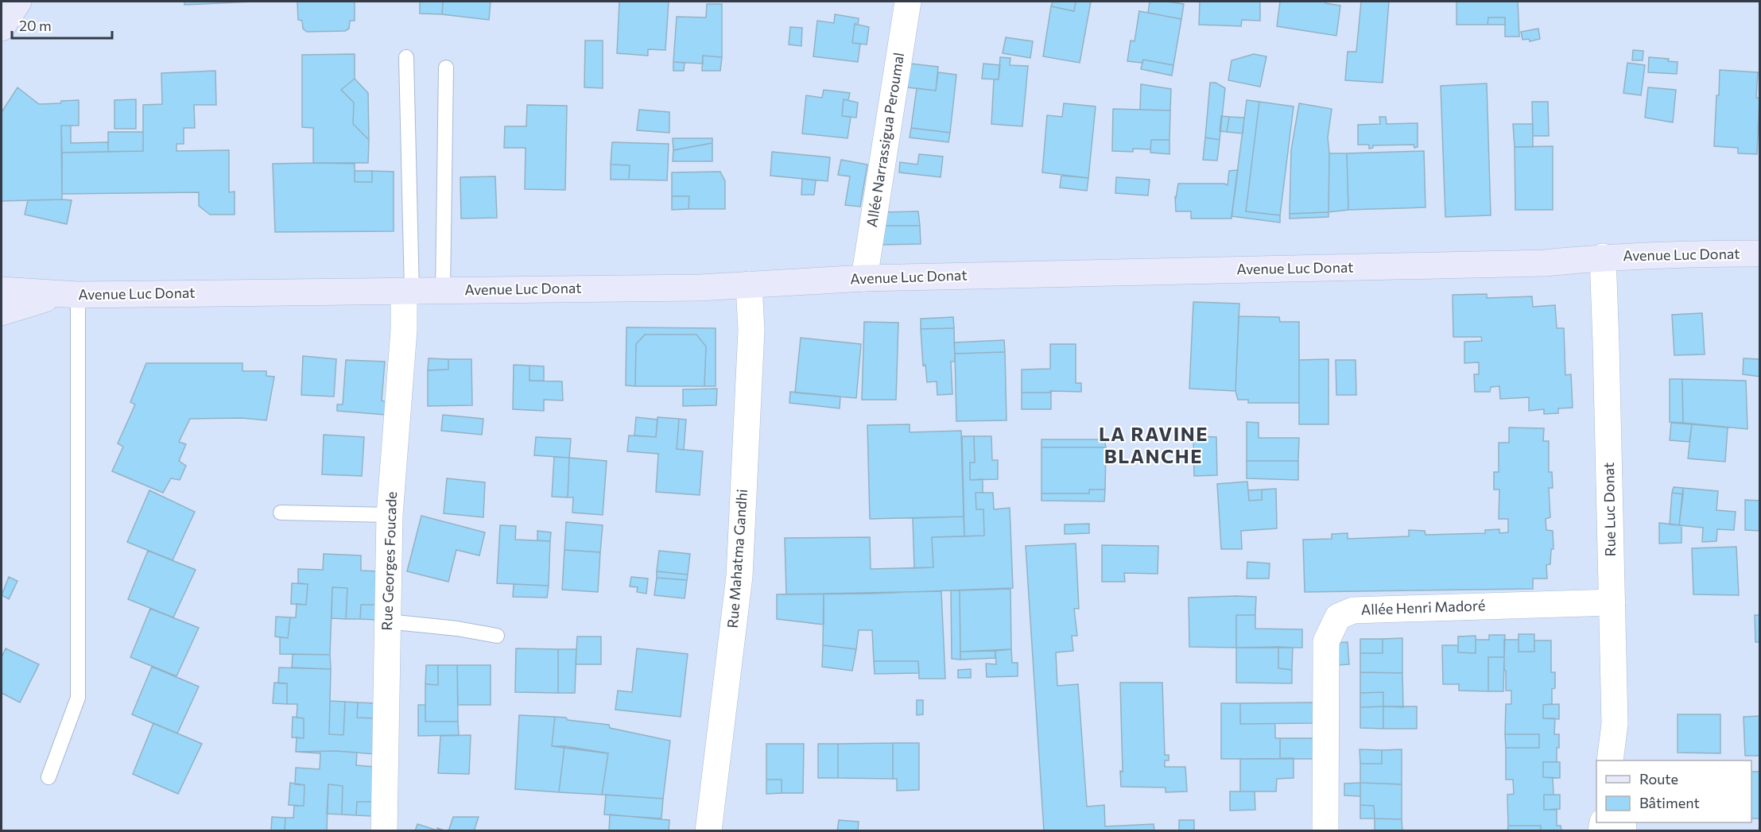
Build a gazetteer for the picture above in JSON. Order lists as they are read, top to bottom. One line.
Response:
{"streets":{"main road":["Avenue Luc Donat"],"street":["Allée Narrassigua Peroumal","Rue Luc Donat","Rue Mahatma Gandhi","Rue Georges Foucade","Allée Henri Madoré"]},"crossings":[["Allée Narrassigua Peroumal","Avenue Luc Donat"],["Avenue Luc Donat","Rue Luc Donat"],["Avenue Luc Donat","Rue Mahatma Gandhi"],["Avenue Luc Donat","Rue Georges Foucade"],["Rue Luc Donat","Allée Henri Madoré"]],"districts":["LA RAVINE BLANCHE"],"legend":["Route","Bâtiment"],"scale_bar":"20 m"}
